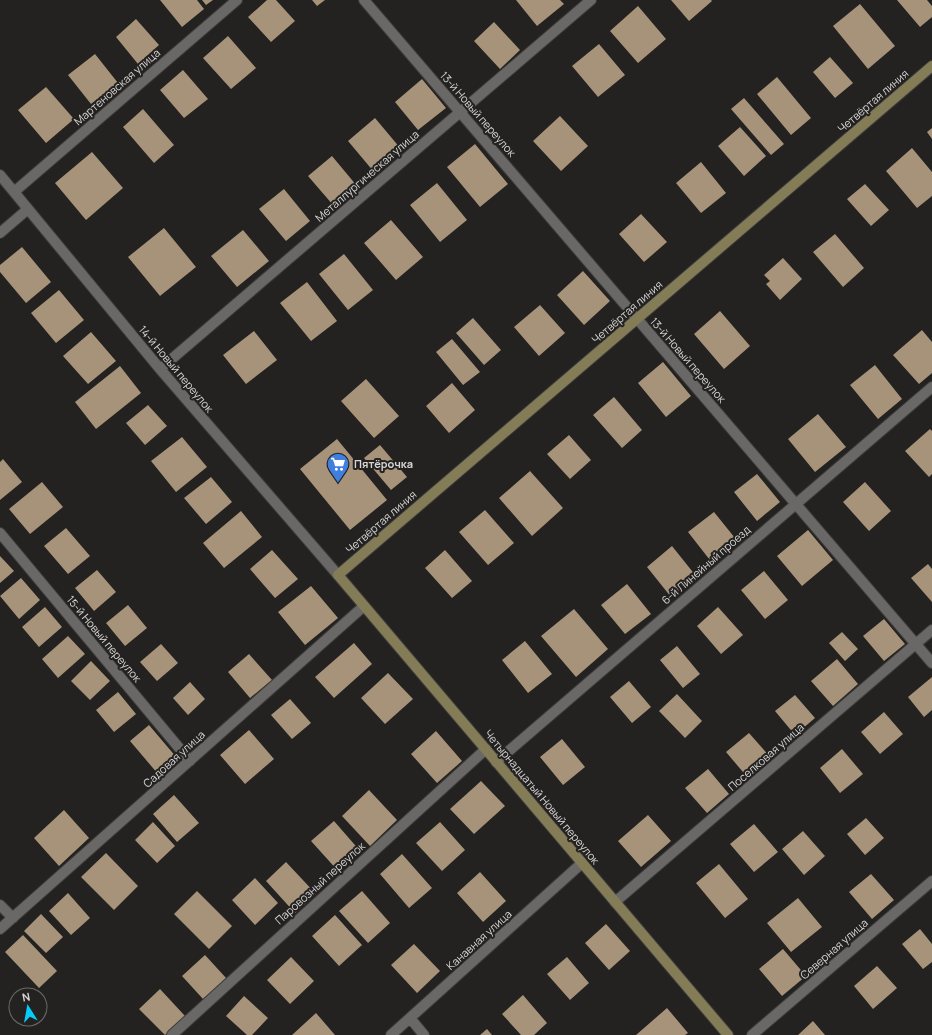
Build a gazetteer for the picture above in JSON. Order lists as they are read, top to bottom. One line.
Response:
{"streets":{"street":["Мартеновская улица","Четвёртая линия","13-й Новый переулок","Металлургическая улица","14-й Новый переулок","6-й Линейный проезд","15-й Новый переулок","Поселковая улица","Садовая улица","Четырнадцатый Новый переулок","Паровозный переулок","Канавная улица","Северная улица"]},"crossings":[["Мартеновская улица","14-й Новый переулок"],["Четвёртая линия","13-й Новый переулок"],["Четвёртая линия","14-й Новый переулок"],["Четвёртая линия","Четырнадцатый Новый переулок"],["13-й Новый переулок","Металлургическая улица"],["13-й Новый переулок","6-й Линейный проезд"],["13-й Новый переулок","Поселковая улица"],["Металлургическая улица","14-й Новый переулок"],["14-й Новый переулок","Четырнадцатый Новый переулок"],["6-й Линейный проезд","Четырнадцатый Новый переулок"],["15-й Новый переулок","Садовая улица"],["Поселковая улица","Четырнадцатый Новый переулок"],["Садовая улица","Четырнадцатый Новый переулок"],["Четырнадцатый Новый переулок","Паровозный переулок"],["Четырнадцатый Новый переулок","Канавная улица"]],"places":{"supermarket":["Пятёрочка"]},"north":"top"}
